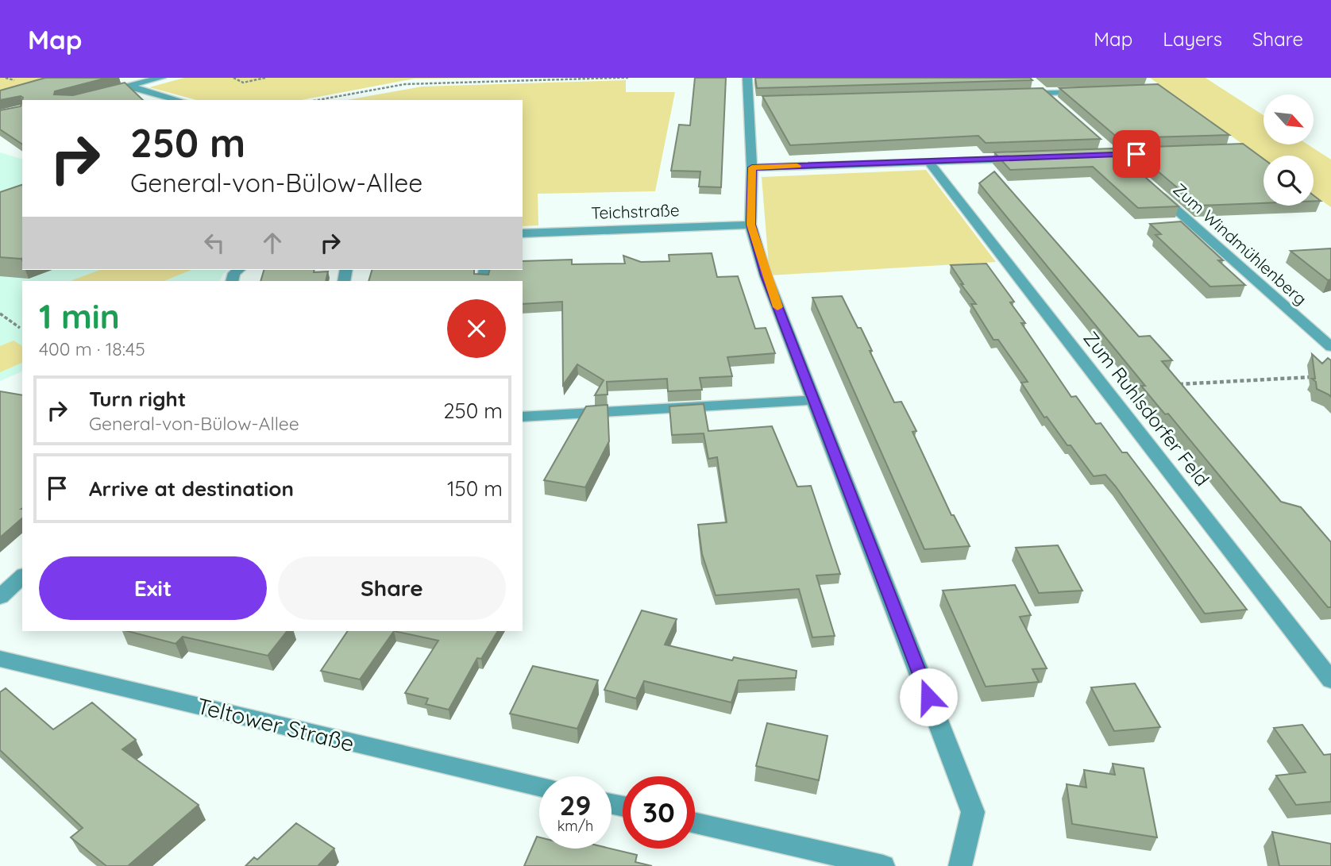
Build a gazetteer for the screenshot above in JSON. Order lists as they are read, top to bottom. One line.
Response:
{"streets":{"street":["Teichstraße","Zum Windmühlenberg","Zum Ruhlsdorfer Feld","Teltower Straße"]},"north":"bottom right","page":{"header":"Map","nav":["Map","Layers","Share"],"turn":["250 m","General-von-Bülow-Allee"],"heading":["1 min","400 m · 18:45"],"list":[{"name":"Turn right","note":"General-von-Bülow-Allee","value":"250 m"},{"name":"Arrive at destination","value":"150 m"}],"buttons":["Exit","Share"],"speed":"29 km/h","limit":"30"}}
